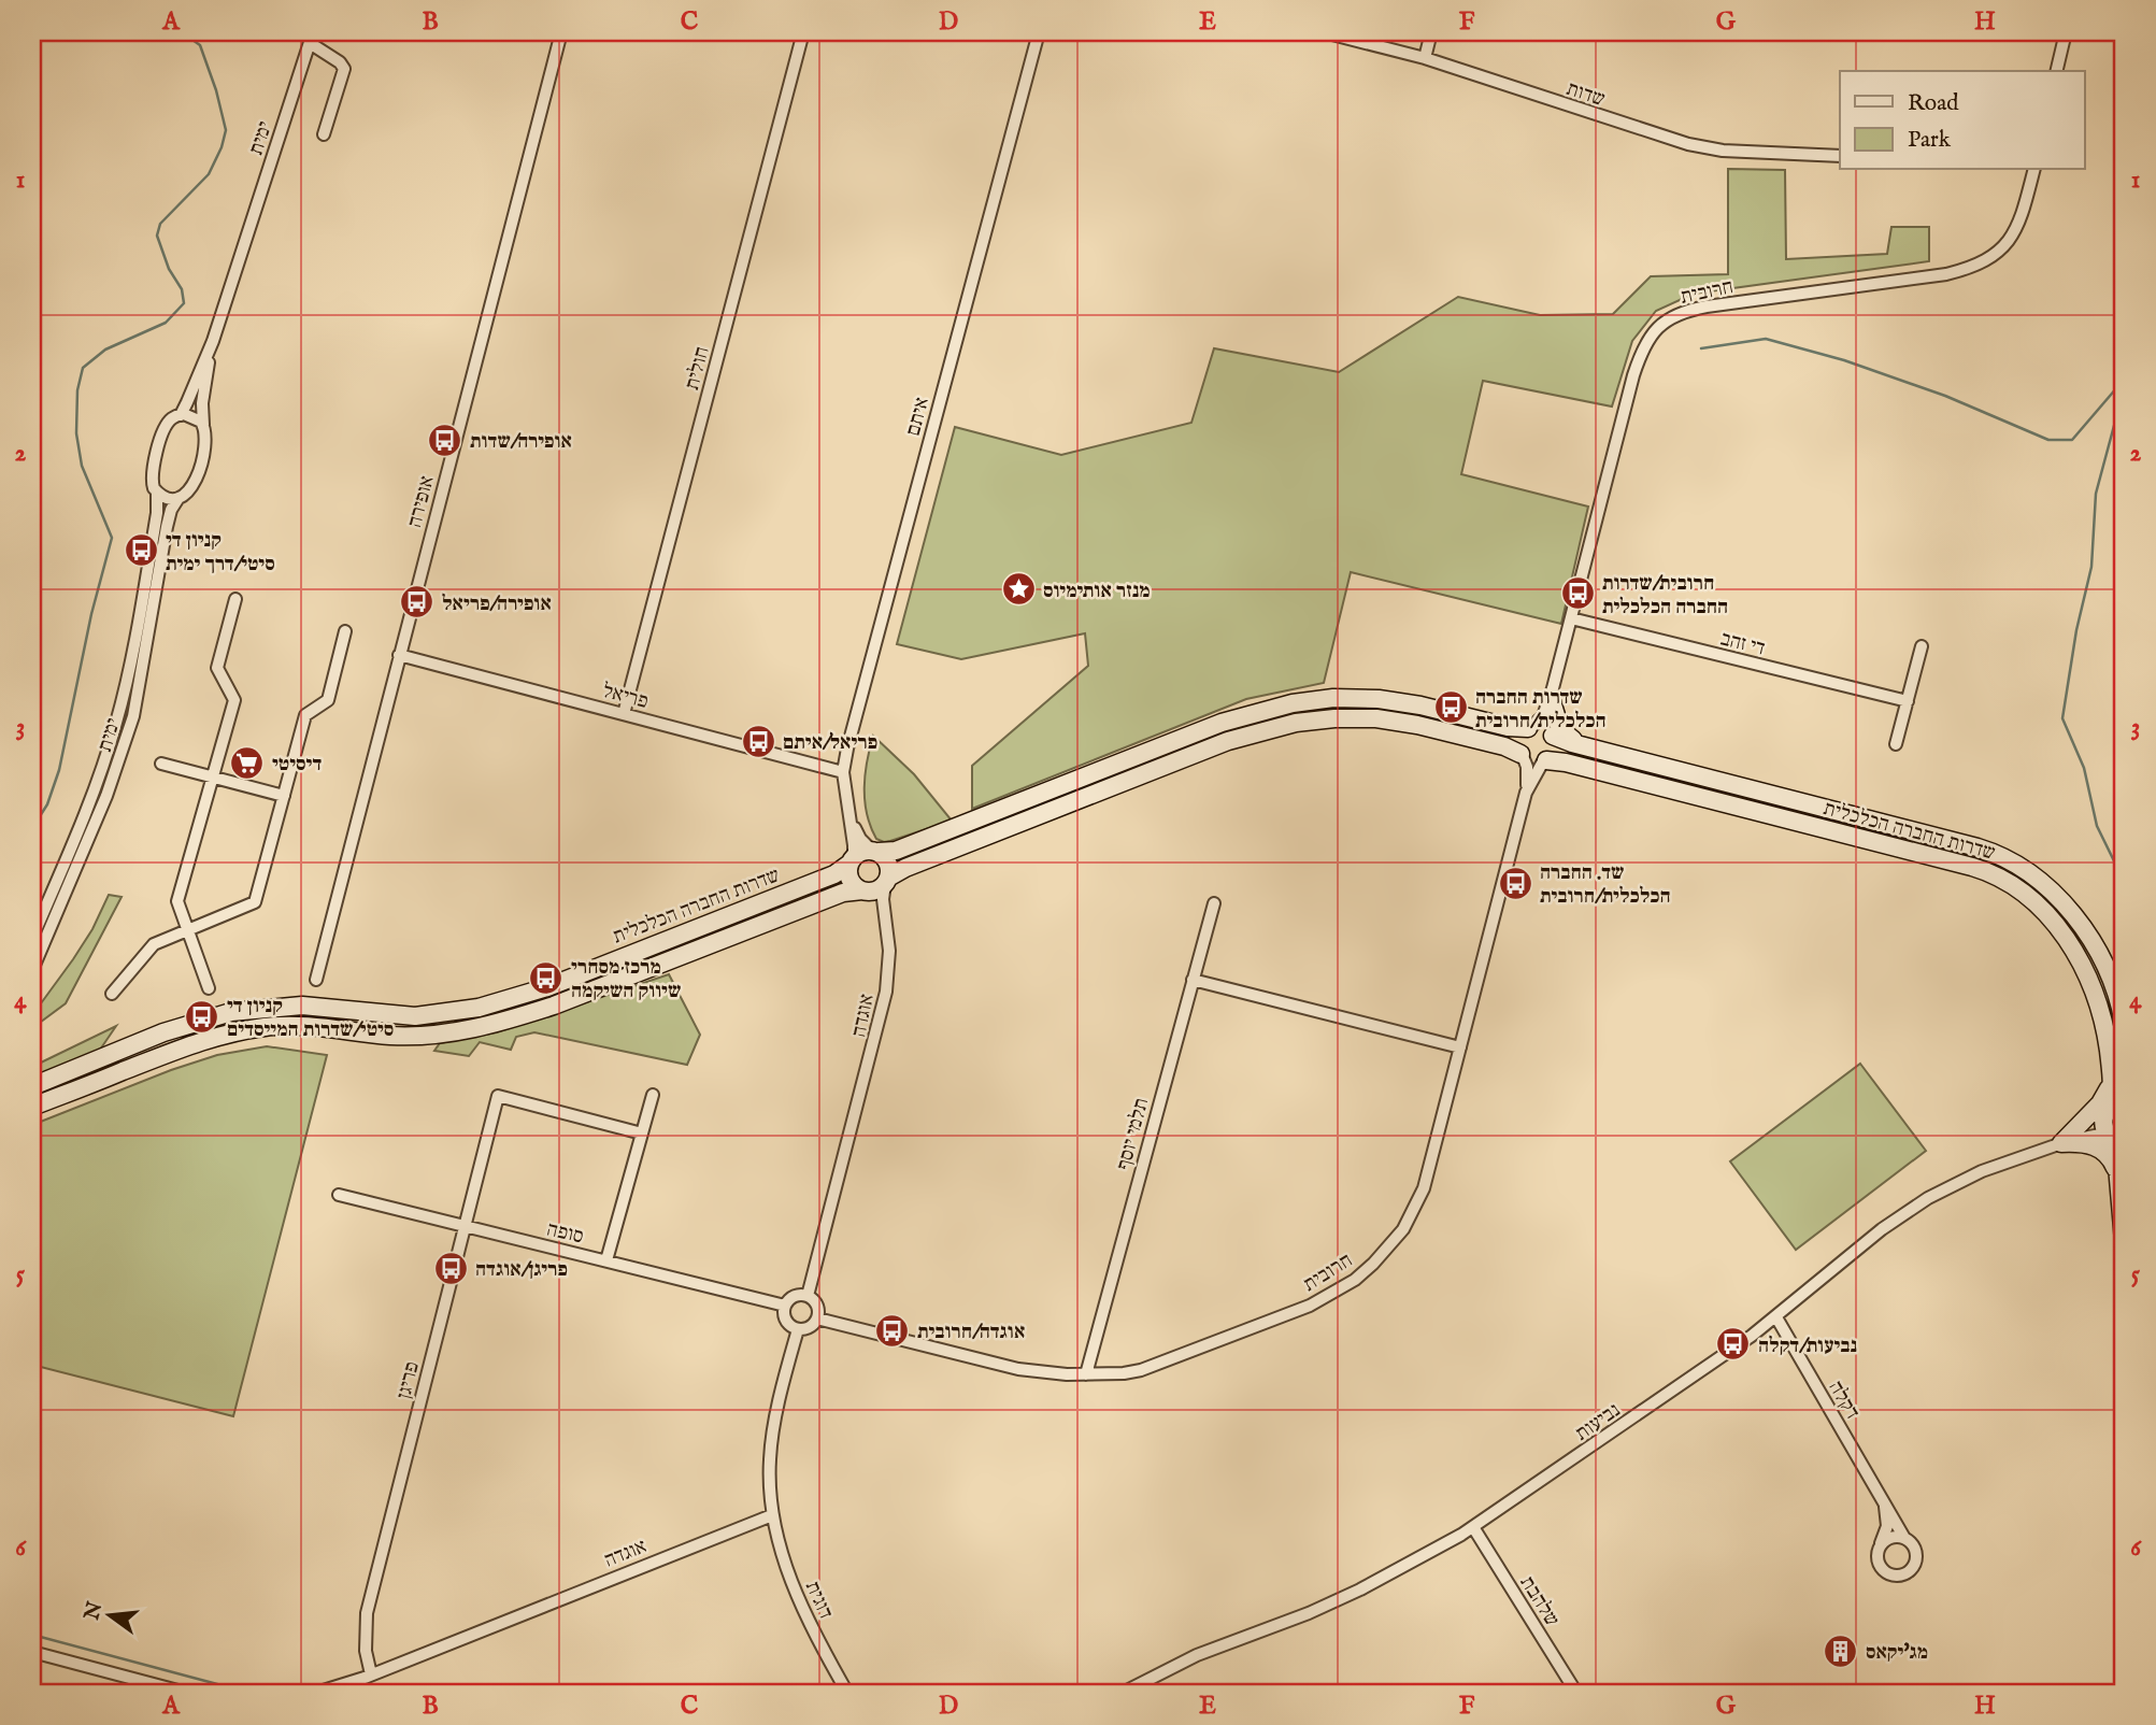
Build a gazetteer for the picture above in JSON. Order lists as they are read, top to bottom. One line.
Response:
{"streets":{"main road":["שדרות החברה הכלכלית"],"street":["שדות","ימית","חרובית","חולית","איתם","אופירה","די זהב","פריאל","אוגדה","תלמי יוסף","סופה","פריגן","דקלה","נביעות","דוגית","שלהבת"]},"crossings":[["חרובית","די זהב"],["חרובית","שדרות החברה הכלכלית"],["חרובית","אוגדה"],["חרובית","תלמי יוסף"],["חרובית","סופה"],["חולית","פריאל"],["איתם","פריאל"],["איתם","שדרות החברה הכלכלית"],["איתם","אוגדה"],["אופירה","פריאל"],["שדרות החברה הכלכלית","אוגדה"],["שדרות החברה הכלכלית","נביעות"],["אוגדה","סופה"],["אוגדה","פריגן"],["אוגדה","דוגית"],["סופה","פריגן"],["דקלה","נביעות"],["נביעות","שלהבת"]],"places":{"bus stop":["אופירה/שדות","קניון די סיטי/דרך ימית","חרובית/שדרות החברה הכלכלית","אופירה/פריאל","שדרות החברה הכלכלית/חרובית","פריאל/איתם","שד. החברה הכלכלית/חרובית","מרכז מסחרי שיווק השיקמה","קניון די סיטי/שדרות המייסדים","פריגן/אוגדה","אוגדה/חרובית","נביעות/דקלה"],"place":["מנזר אותימיוס"],"supermarket":["דיסיטי"],"building":["מג'יקאס"]},"legend":["Road","Park"],"north":"left","grid":{"columns":["A","B","C","D","E","F","G","H"],"rows":["1","2","3","4","5","6"]}}
